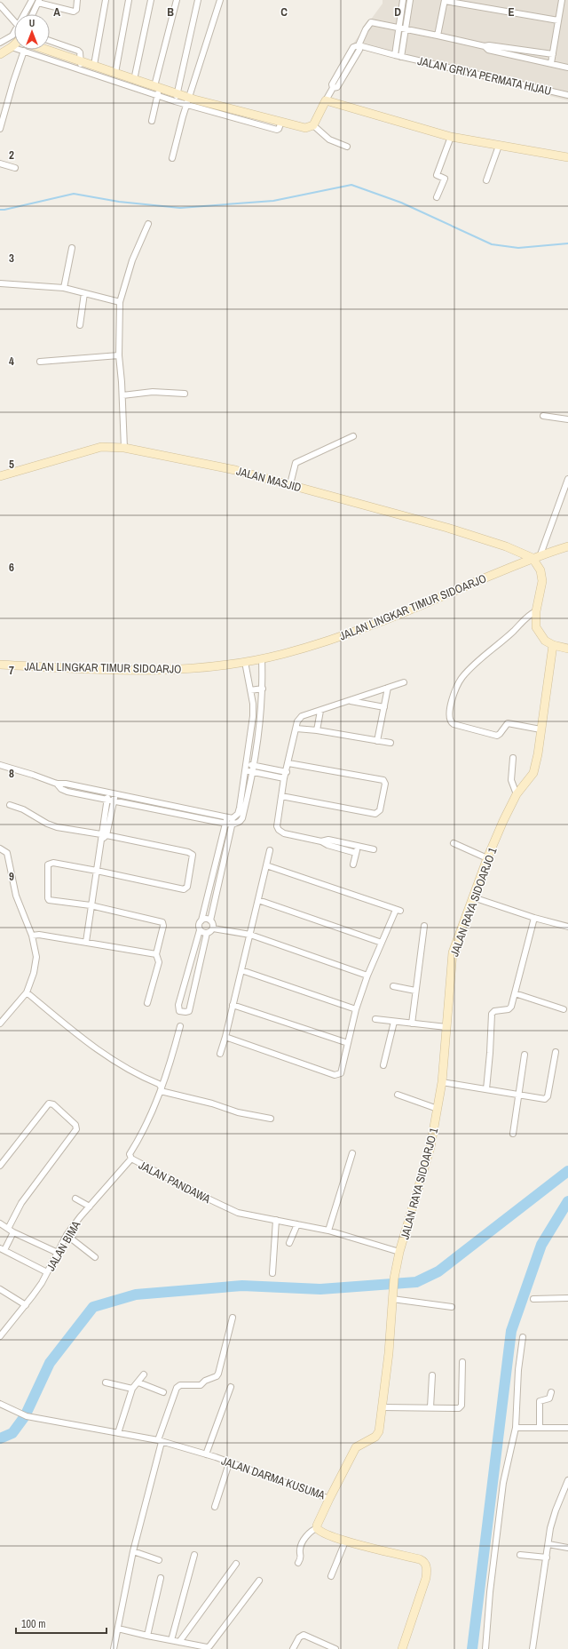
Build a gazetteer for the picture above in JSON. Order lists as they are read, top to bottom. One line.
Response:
{"streets":{"street":["JALAN GRIYA PERMATA HIJAU","JALAN MASJID","JALAN LINGKAR TIMUR SIDOARJO","JALAN RAYA SIDOARJO 1","JALAN PANDAWA","JALAN BIMA","JALAN DARMA KUSUMA"]},"crossings":[["JALAN MASJID","JALAN LINGKAR TIMUR SIDOARJO"],["JALAN RAYA SIDOARJO 1","JALAN PANDAWA"],["JALAN RAYA SIDOARJO 1","JALAN DARMA KUSUMA"],["JALAN PANDAWA","JALAN BIMA"],["JALAN PANDAWA","JALAN DARMA KUSUMA"]],"scale_bar":"100 m","north":"top","grid":{"columns":["A","B","C","D","E"],"rows":["2","3","4","5","6","7","8","9"]}}
